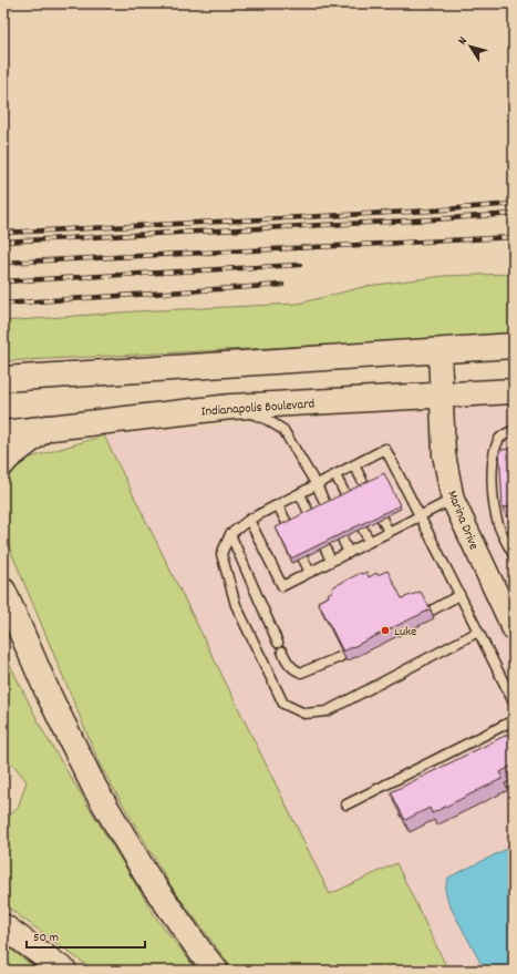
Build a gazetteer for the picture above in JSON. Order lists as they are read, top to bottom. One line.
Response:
{"streets":{"main road":["Indianapolis Boulevard"],"street":["Marina Drive"]},"crossings":[["Indianapolis Boulevard","Marina Drive"]],"places":["Luke"],"scale_bar":"50 m","north":"top left"}
